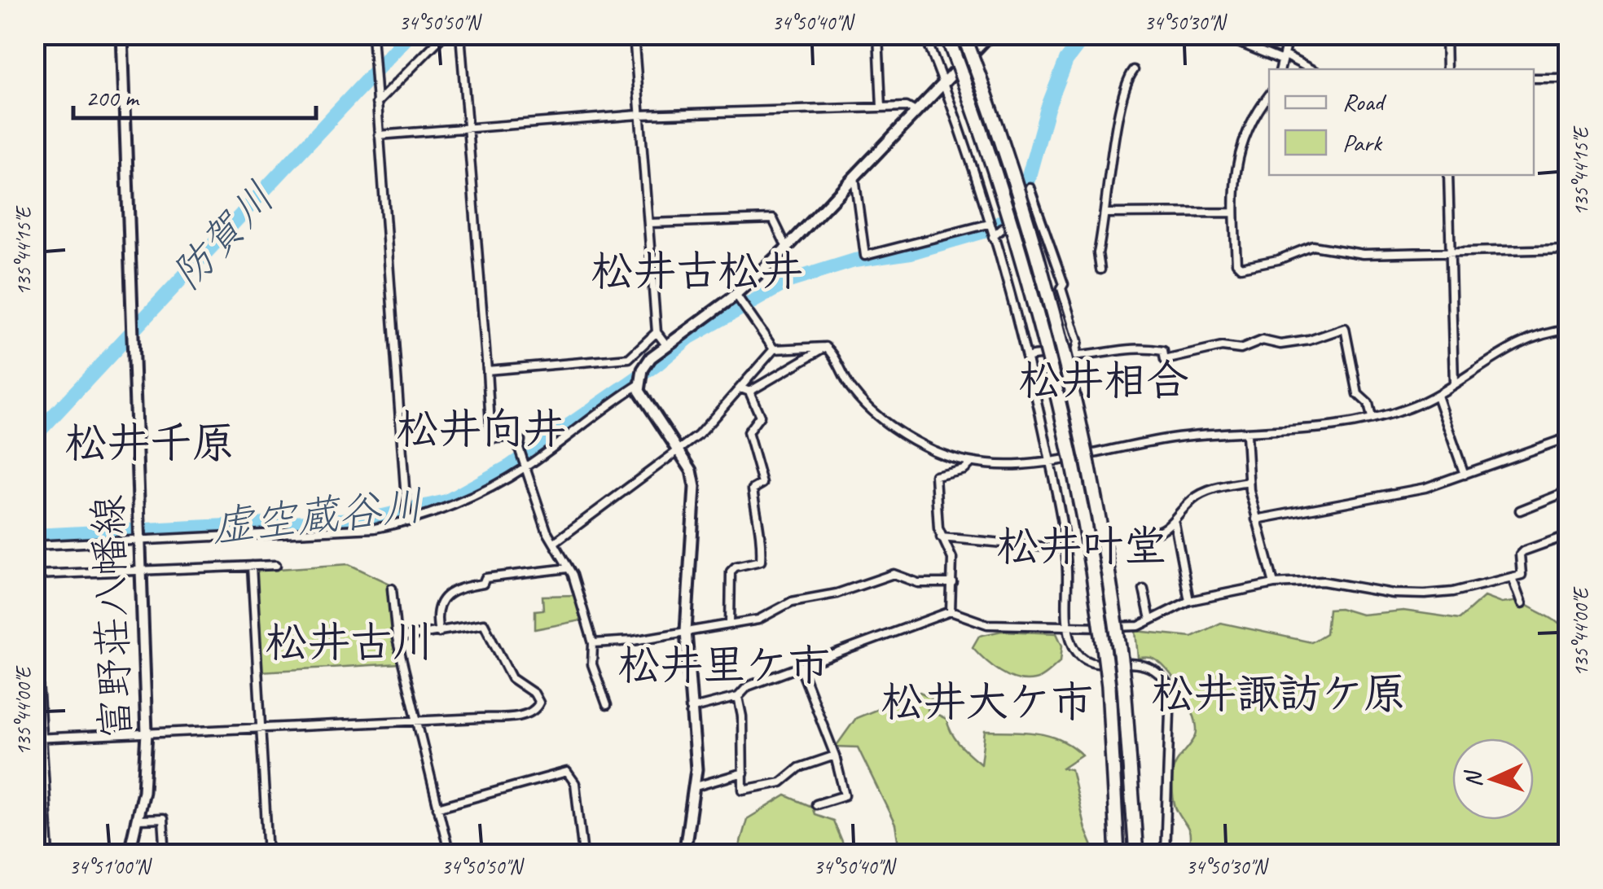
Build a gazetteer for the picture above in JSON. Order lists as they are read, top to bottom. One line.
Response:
{"streets":{"street":["富野荘八幡線"]},"districts":["松井古松井","松井相合","松井向井","松井千原","松井叶堂","松井古川","松井里ケ市","松井諏訪ケ原","松井大ケ市"],"water":["防賀川","虚空蔵谷川"],"legend":["Road","Park"],"scale_bar":"200 m","north":"left","coordinates":["34°50'50\"N","34°50'40\"N","34°50'30\"N","135°44'15\"E","135°44'00\"E","34°51'00\"N"]}
